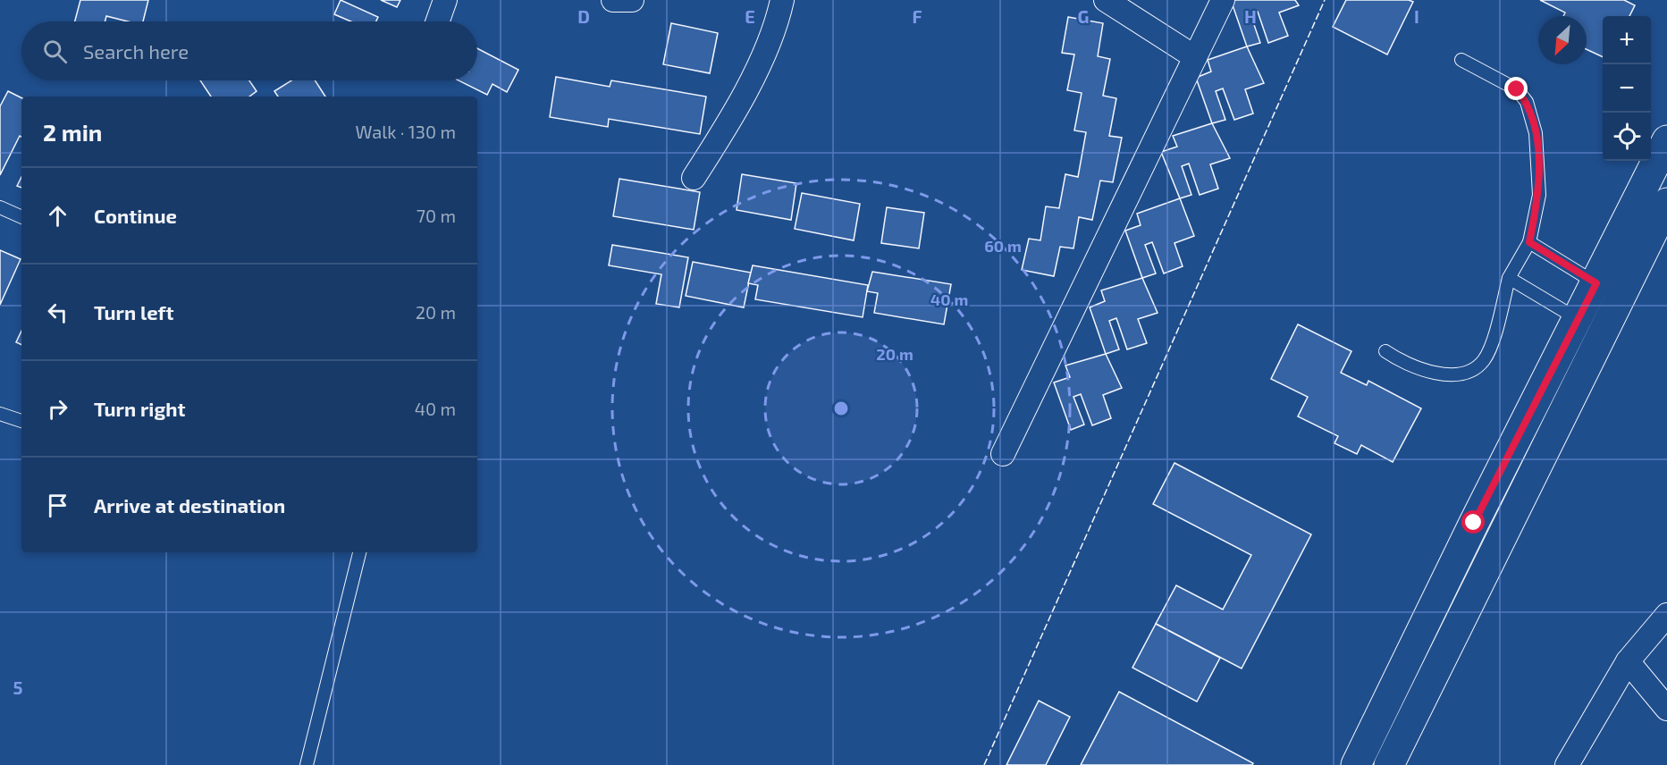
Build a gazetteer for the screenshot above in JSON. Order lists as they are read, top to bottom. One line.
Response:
{"north":"bottom left","page":{"map_buttons":["+","−"],"search":"Search here","heading":["2 min","Walk · 130 m"],"list":[["Continue","70 m"],["Turn left","20 m"],["Turn right","40 m"],"Arrive at destination"]},"grid":{"columns":["D","E","F","G","H","I"],"rows":["5"]},"rings":["60 m","40 m","20 m"]}
